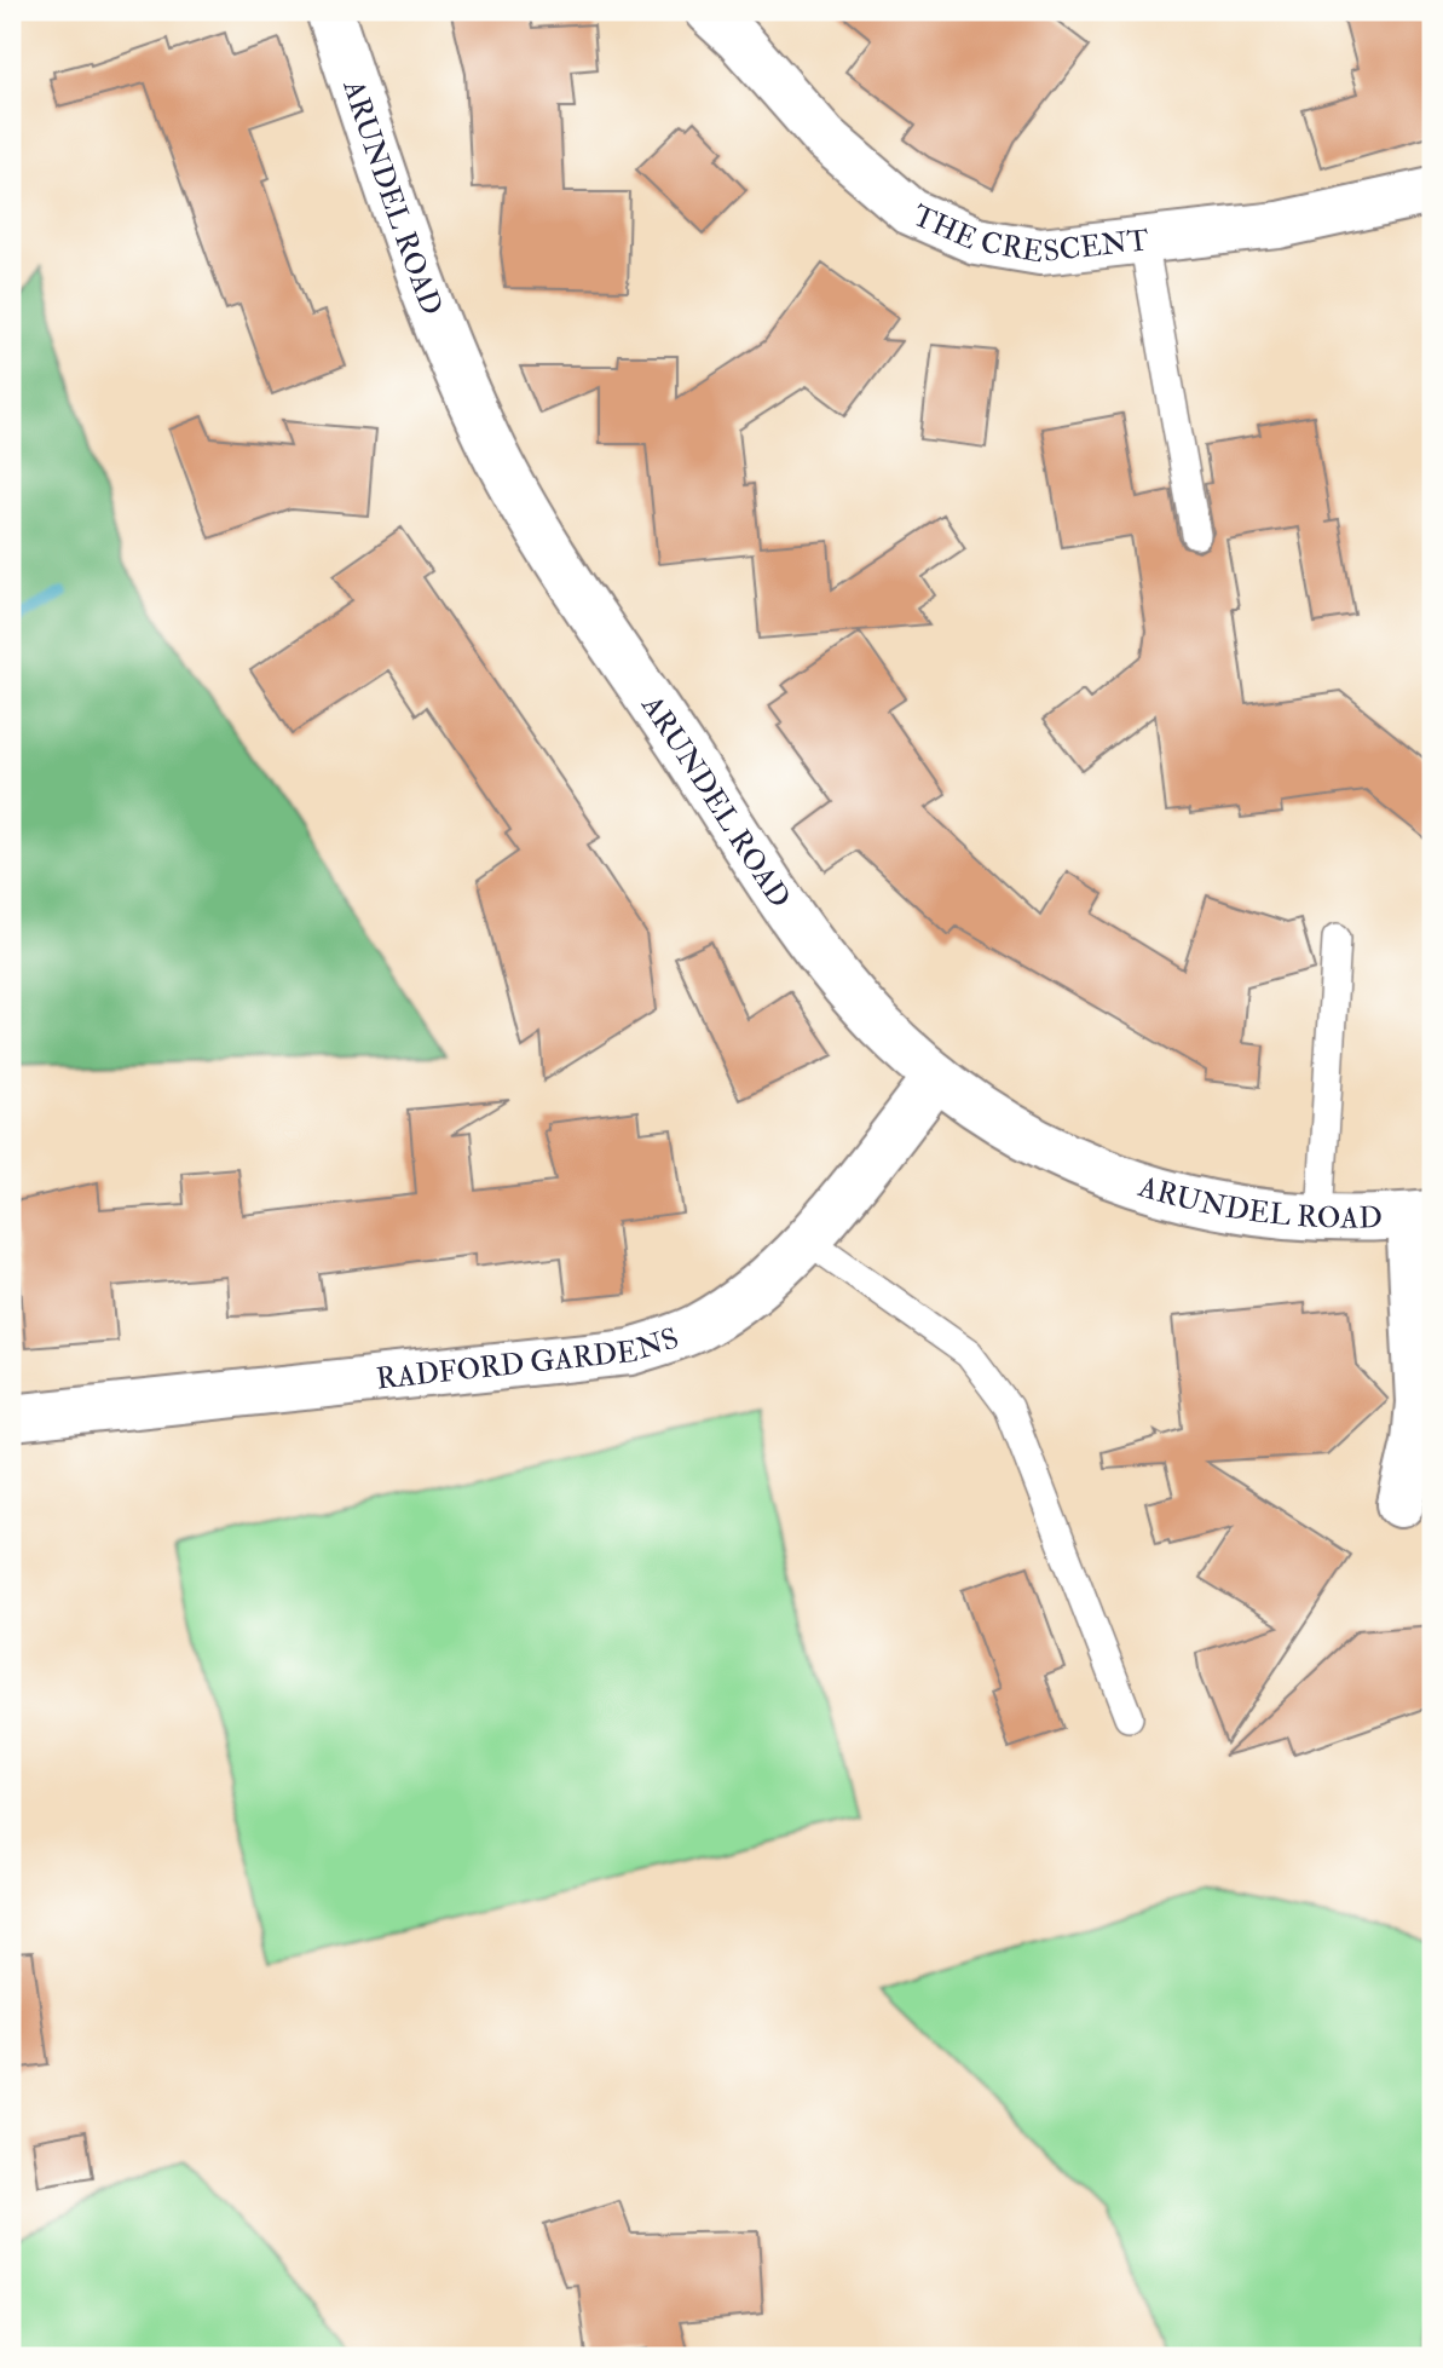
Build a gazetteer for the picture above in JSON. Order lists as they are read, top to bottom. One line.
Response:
{"streets":{"street":["ARUNDEL ROAD","THE CRESCENT","RADFORD GARDENS"]},"crossings":[["ARUNDEL ROAD","RADFORD GARDENS"]]}
